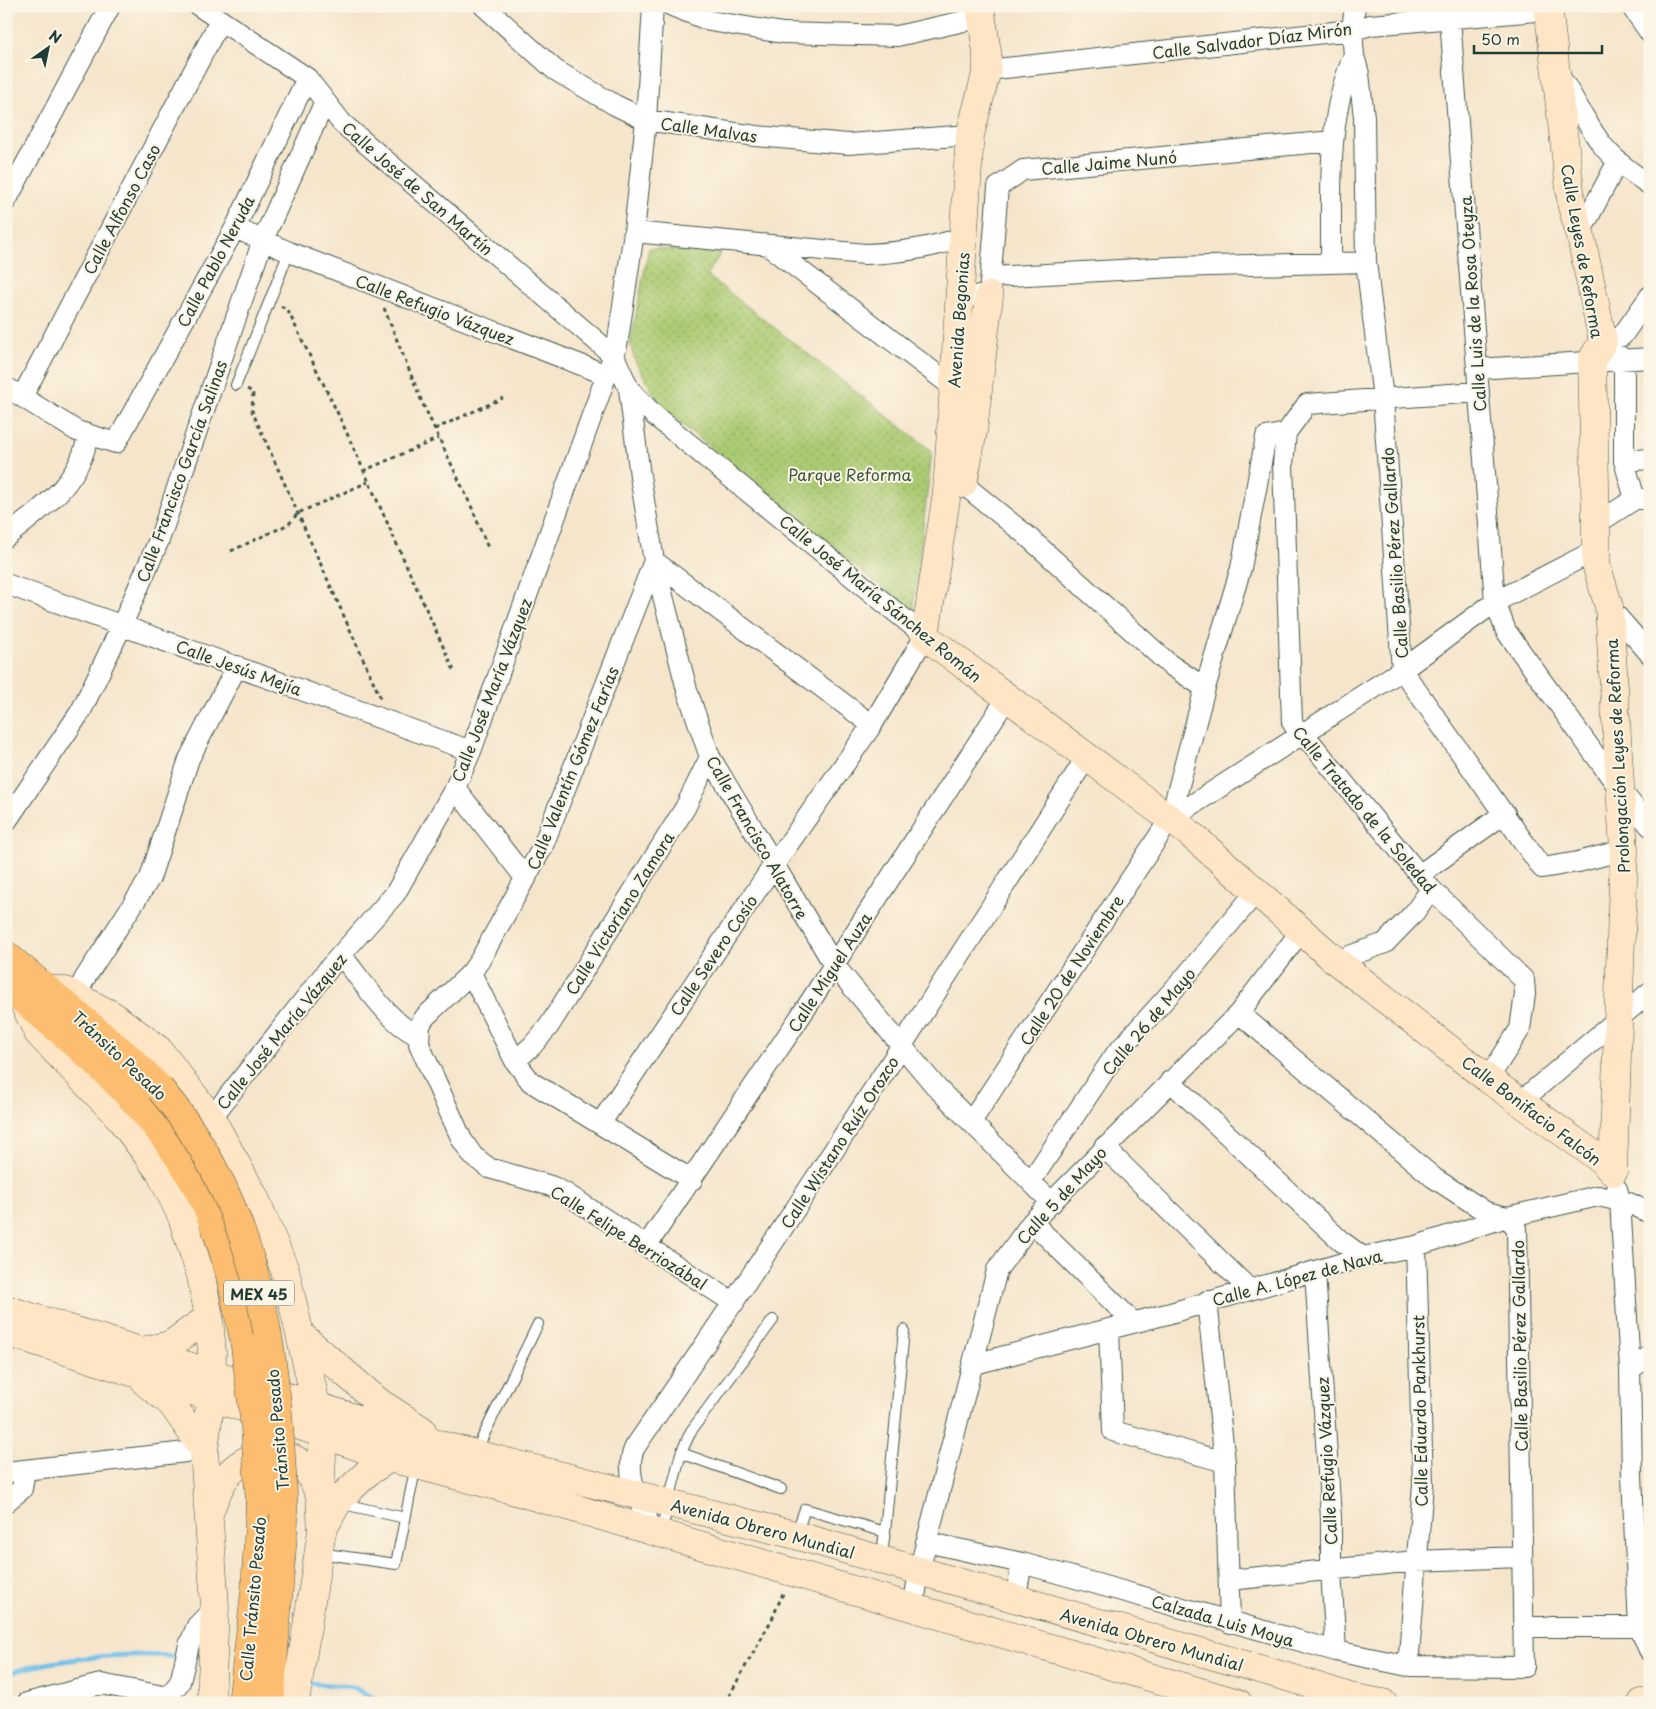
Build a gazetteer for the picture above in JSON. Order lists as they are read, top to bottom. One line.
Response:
{"streets":{"main road":["Tránsito Pesado","MEX 45","Calle Tránsito Pesado"],"street":["Calle Salvador Díaz Mirón","Calle Malvas","Calle Jaime Nunó","Calle José de San Martín","Calle Alfonso Caso","Calle Leyes de Reforma","Calle Pablo Neruda","Calle Luis de la Rosa Oteyza","Calle Refugio Vázquez","Avenida Begonias","Calle Francisco García Salinas","Calle Basilio Pérez Gallardo","Calle José María Sánchez Román","Calle Jesús Mejía","Calle José María Vázquez","Prolongación Leyes de Reforma","Calle Valentín Gómez Farías","Calle Tratado de la Soledad","Calle Francisco Alatorre","Calle Victoriano Zamora","Calle Severo Cosío","Calle 20 de Noviembre","Calle Miguel Auza","Calle 26 de Mayo","Calle Bonifacio Falcón","Calle Wistano Ruíz Orozco","Calle 5 de Mayo","Calle Felipe Berriozábal","Calle A. López de Nava","Calle Eduardo Pankhurst","Avenida Obrero Mundial","Calzada Luis Moya"]},"crossings":[["Calle Salvador Díaz Mirón","Calle Leyes de Reforma"],["Calle Salvador Díaz Mirón","Calle Luis de la Rosa Oteyza"],["Calle Salvador Díaz Mirón","Avenida Begonias"],["Calle Salvador Díaz Mirón","Calle Basilio Pérez Gallardo"],["Calle Malvas","Avenida Begonias"],["Calle Malvas","Calle José María Vázquez"],["Calle Jaime Nunó","Calle Basilio Pérez Gallardo"],["Calle José de San Martín","Calle Alfonso Caso"],["Calle José de San Martín","Calle Pablo Neruda"],["Calle José de San Martín","Calle Francisco García Salinas"],["Calle José de San Martín","Calle José María Sánchez Román"],["Calle José de San Martín","Calle José María Vázquez"],["Calle Leyes de Reforma","Prolongación Leyes de Reforma"],["Calle Pablo Neruda","Calle Refugio Vázquez"],["Calle Luis de la Rosa Oteyza","Prolongación Leyes de Reforma"],["Calle Refugio Vázquez","Calle Francisco García Salinas"],["Calle Refugio Vázquez","Calle José María Vázquez"],["Calle Refugio Vázquez","Calle A. López de Nava"],["Calle Refugio Vázquez","Calzada Luis Moya"],["Avenida Begonias","Calle José María Sánchez Román"],["Avenida Begonias","Calle Severo Cosío"],["Calle Francisco García Salinas","Calle Jesús Mejía"],["Calle Basilio Pérez Gallardo","Prolongación Leyes de Reforma"],["Calle Basilio Pérez Gallardo","Calle 5 de Mayo"],["Calle Basilio Pérez Gallardo","Calle A. López de Nava"],["Calle Basilio Pérez Gallardo","Calzada Luis Moya"],["Calle José María Sánchez Román","Calle José María Vázquez"],["Calle José María Sánchez Román","Calle Francisco Alatorre"],["Calle José María Sánchez Román","Calle Severo Cosío"],["Calle José María Sánchez Román","Calle 20 de Noviembre"],["Calle José María Sánchez Román","Calle Miguel Auza"],["Calle José María Sánchez Román","Calle Bonifacio Falcón"],["Calle José María Sánchez Román","Calle Wistano Ruíz Orozco"],["Calle Jesús Mejía","Calle José María Vázquez"],["Prolongación Leyes de Reforma","Calle Bonifacio Falcón"],["Calle Valentín Gómez Farías","Calle Francisco Alatorre"],["Calle Valentín Gómez Farías","Calle Felipe Berriozábal"],["Calle Tratado de la Soledad","Calle Bonifacio Falcón"],["Calle Francisco Alatorre","Calle Victoriano Zamora"],["Calle Francisco Alatorre","Calle Severo Cosío"],["Calle Francisco Alatorre","Calle 20 de Noviembre"],["Calle Francisco Alatorre","Calle Miguel Auza"],["Calle Francisco Alatorre","Calle 26 de Mayo"],["Calle Francisco Alatorre","Calle Wistano Ruíz Orozco"],["Calle Francisco Alatorre","Calle 5 de Mayo"],["Calle 20 de Noviembre","Calle Bonifacio Falcón"],["Calle Miguel Auza","Calle Felipe Berriozábal"],["Calle 26 de Mayo","Calle Bonifacio Falcón"],["Tránsito Pesado","Calle Tránsito Pesado"],["Calle Bonifacio Falcón","Calle 5 de Mayo"],["Calle Bonifacio Falcón","Calle A. López de Nava"],["Calle Wistano Ruíz Orozco","Calle Felipe Berriozábal"],["Calle Wistano Ruíz Orozco","Avenida Obrero Mundial"],["Calle 5 de Mayo","Calle A. López de Nava"],["Calle 5 de Mayo","Avenida Obrero Mundial"],["Calle 5 de Mayo","Calzada Luis Moya"],["Calle A. López de Nava","Calle Eduardo Pankhurst"],["Calle Eduardo Pankhurst","Calzada Luis Moya"]],"parks":["Parque Reforma"],"scale_bar":"50 m","north":"top right"}
